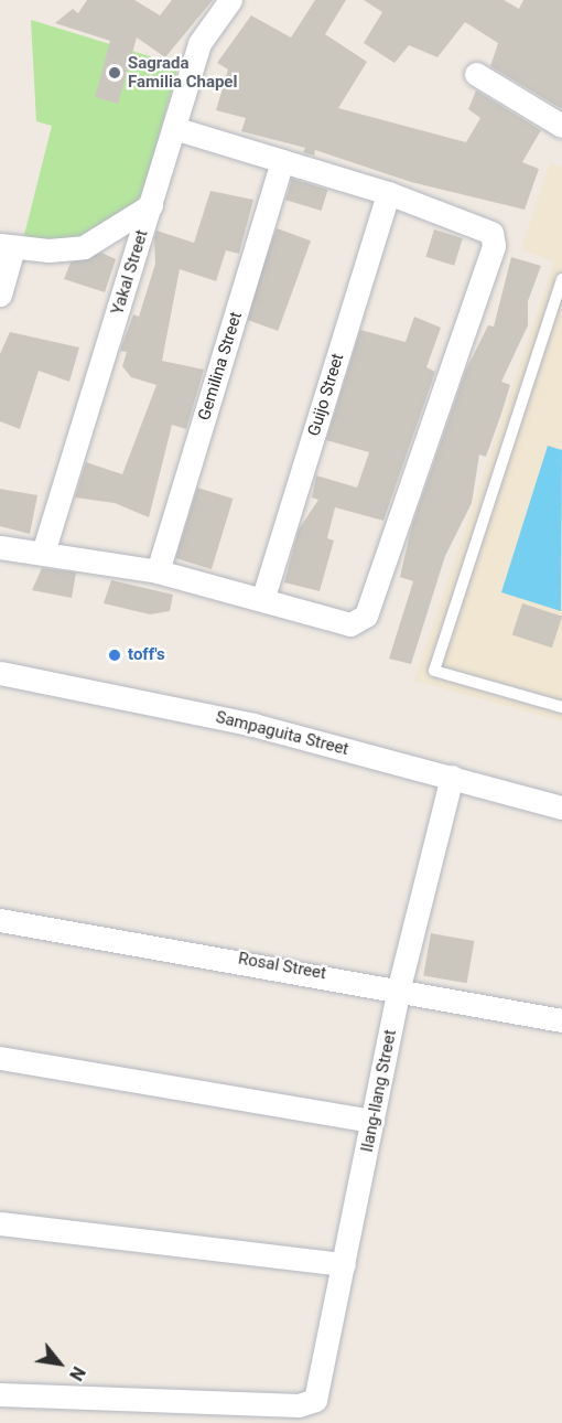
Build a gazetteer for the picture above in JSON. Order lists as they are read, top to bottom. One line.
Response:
{"streets":{"street":["Yakal Street","Gemilina Street","Guijo Street","Sampaguita Street","Rosal Street","Ilang-Ilang Street"]},"crossings":[["Sampaguita Street","Ilang-Ilang Street"],["Rosal Street","Ilang-Ilang Street"]],"places":["Sagrada Familia Chapel","toff's"],"north":"bottom right"}
